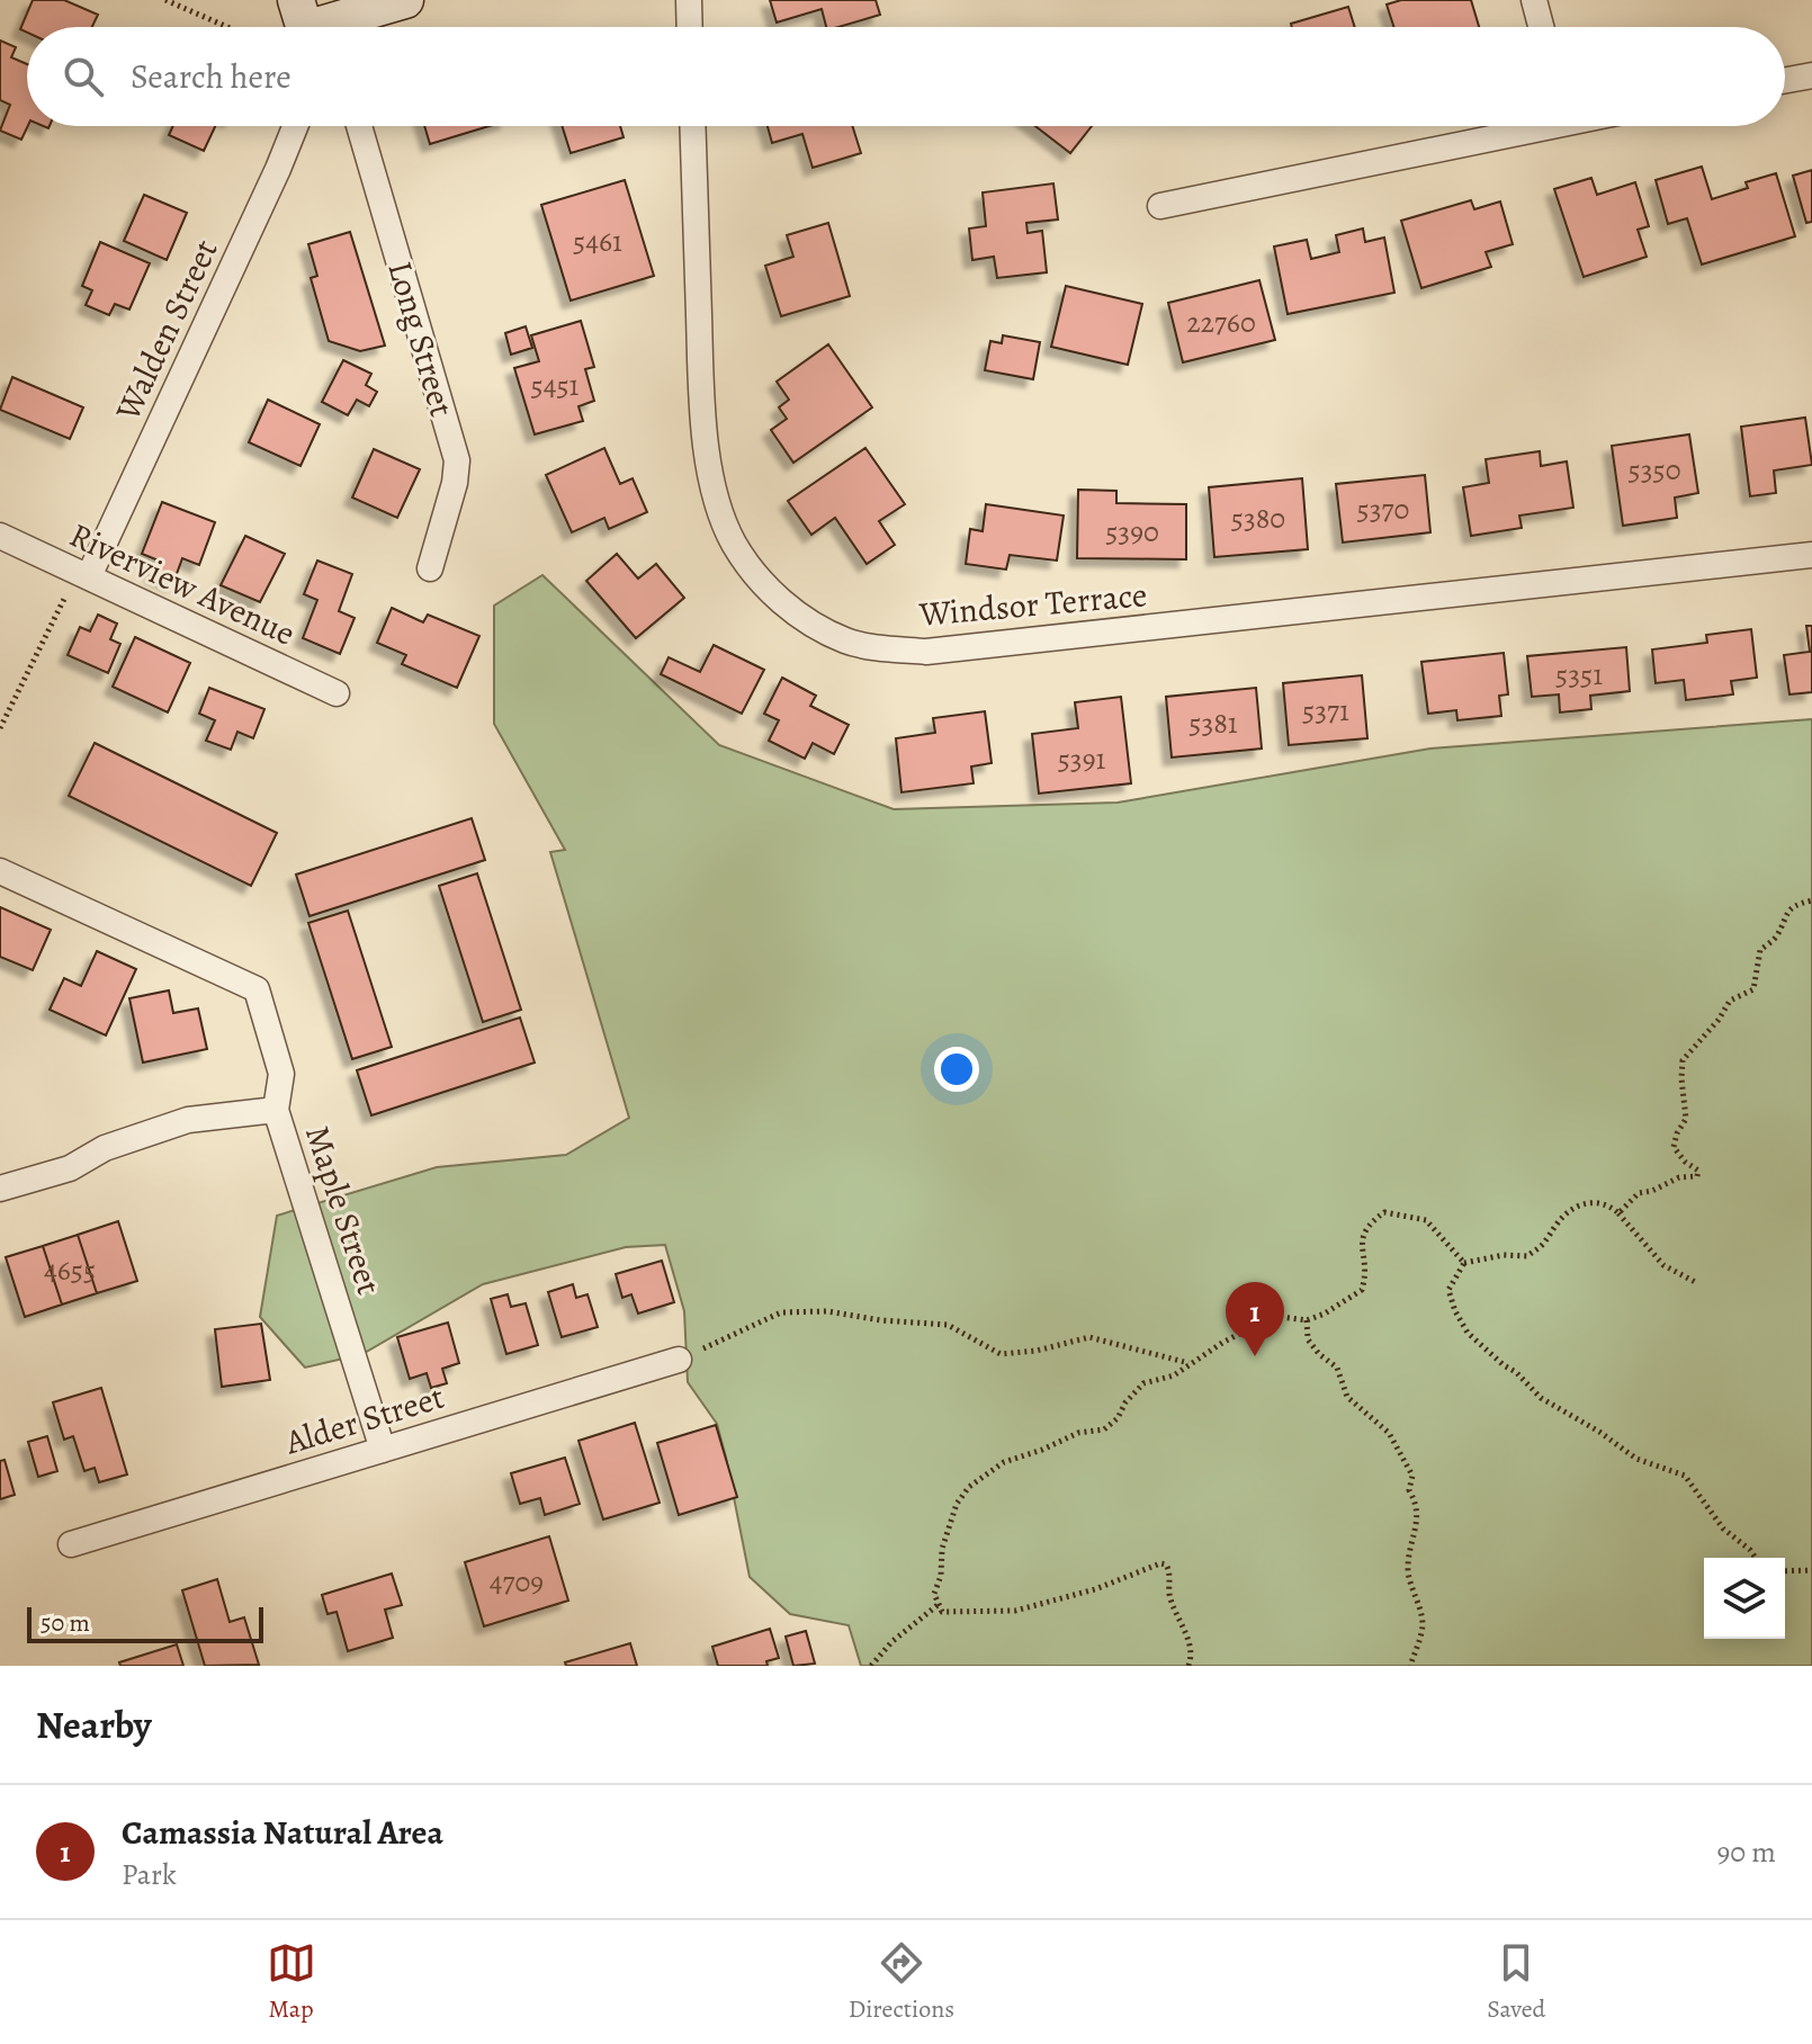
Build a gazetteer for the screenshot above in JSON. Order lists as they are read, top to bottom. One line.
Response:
{"streets":{"street":["Walden Street","Long Street","Riverview Avenue","Windsor Terrace","Maple Street","Alder Street"]},"crossings":[["Walden Street","Riverview Avenue"],["Maple Street","Alder Street"]],"house_numbers":["5461","22760","5451","5350","5370","5380","5390","5351","5371","5381","5391","4655","4709"],"scale_bar":"50 m","page":{"search":"Search here","pins":"1","scale":"50 m","heading":"Nearby","list":[{"mark":"1","name":"Camassia Natural Area","note":"Park","value":"90 m"}],"nav":["Map","Directions","Saved"]}}
